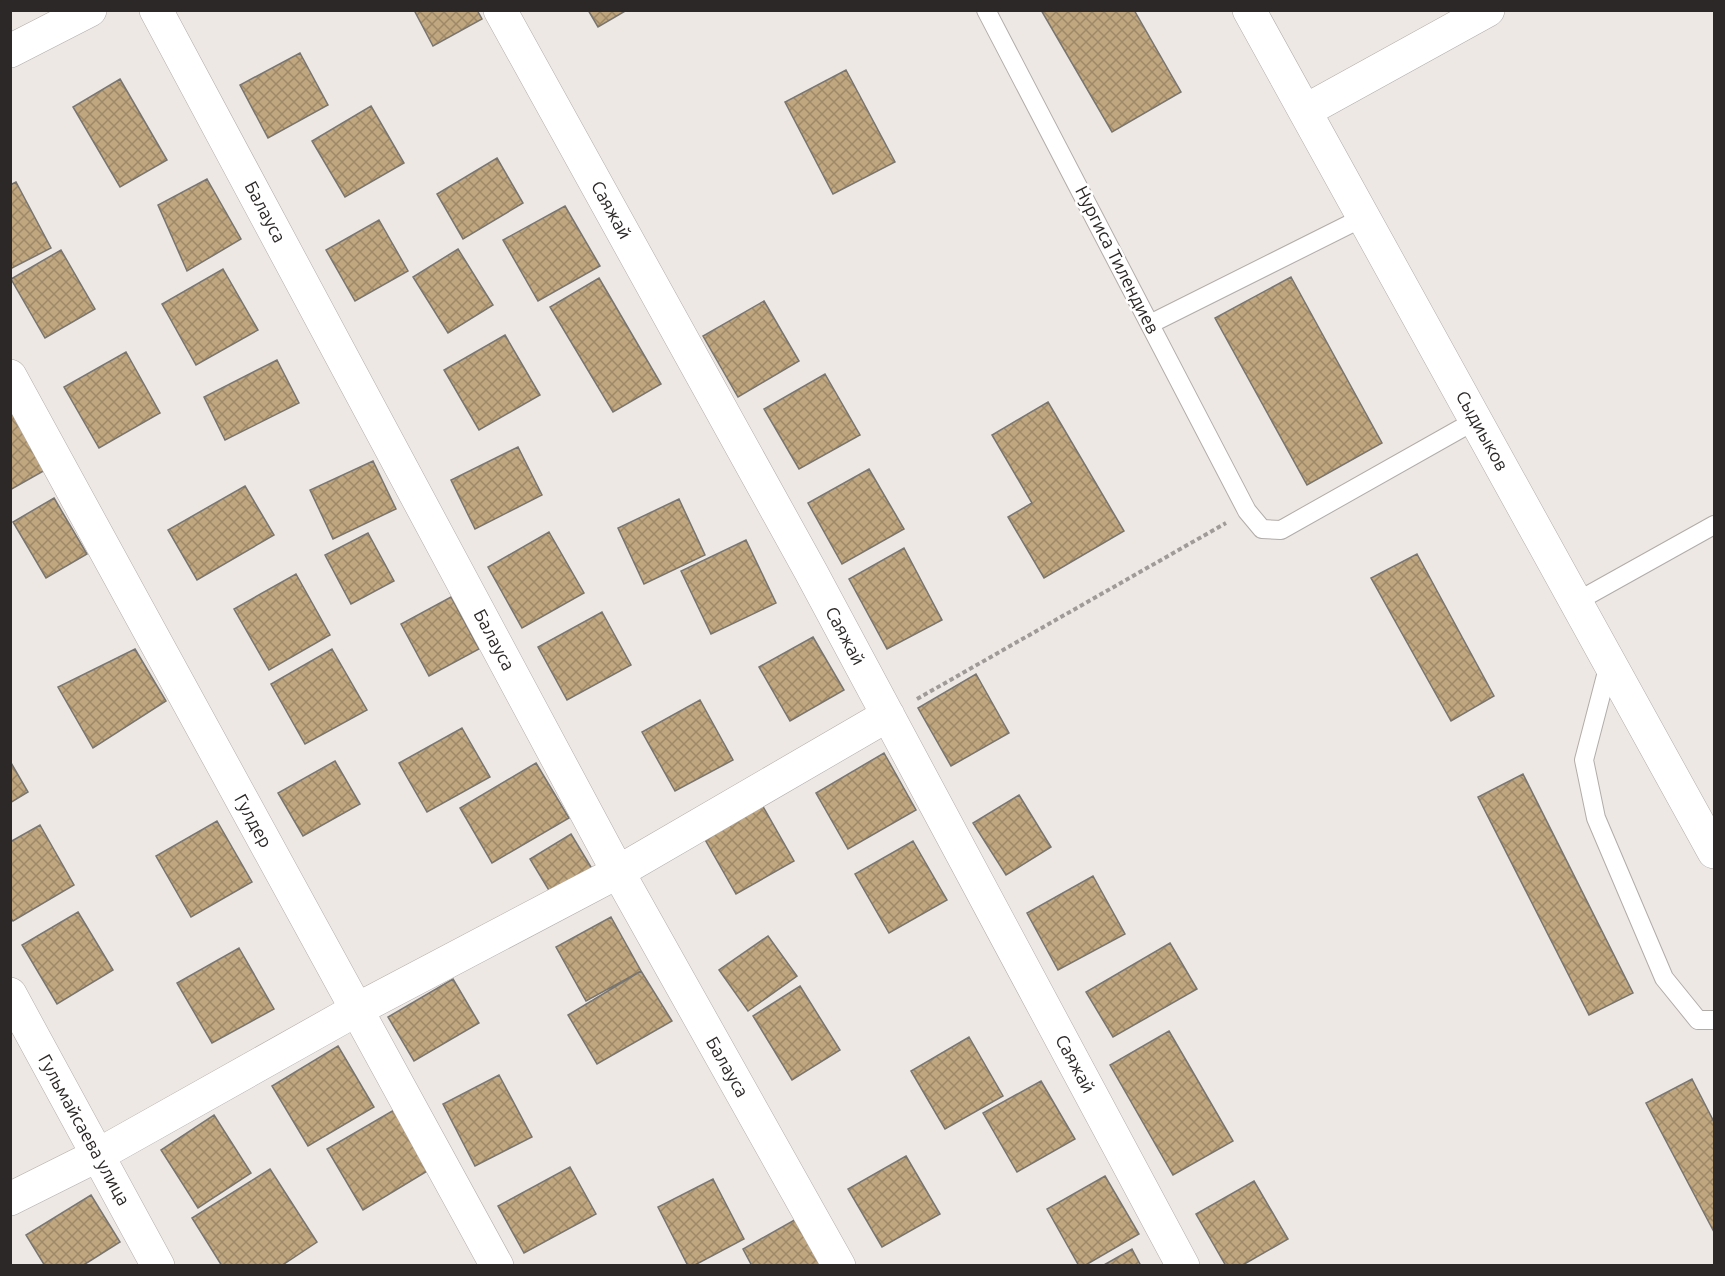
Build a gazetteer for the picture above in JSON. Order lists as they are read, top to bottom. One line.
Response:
{"streets":{"street":["Саяжай","Балауса","Сыдиыков","Гулдер","Гульмайсаева улица"],"lane":["Нургиса Тилендиев"]}}
